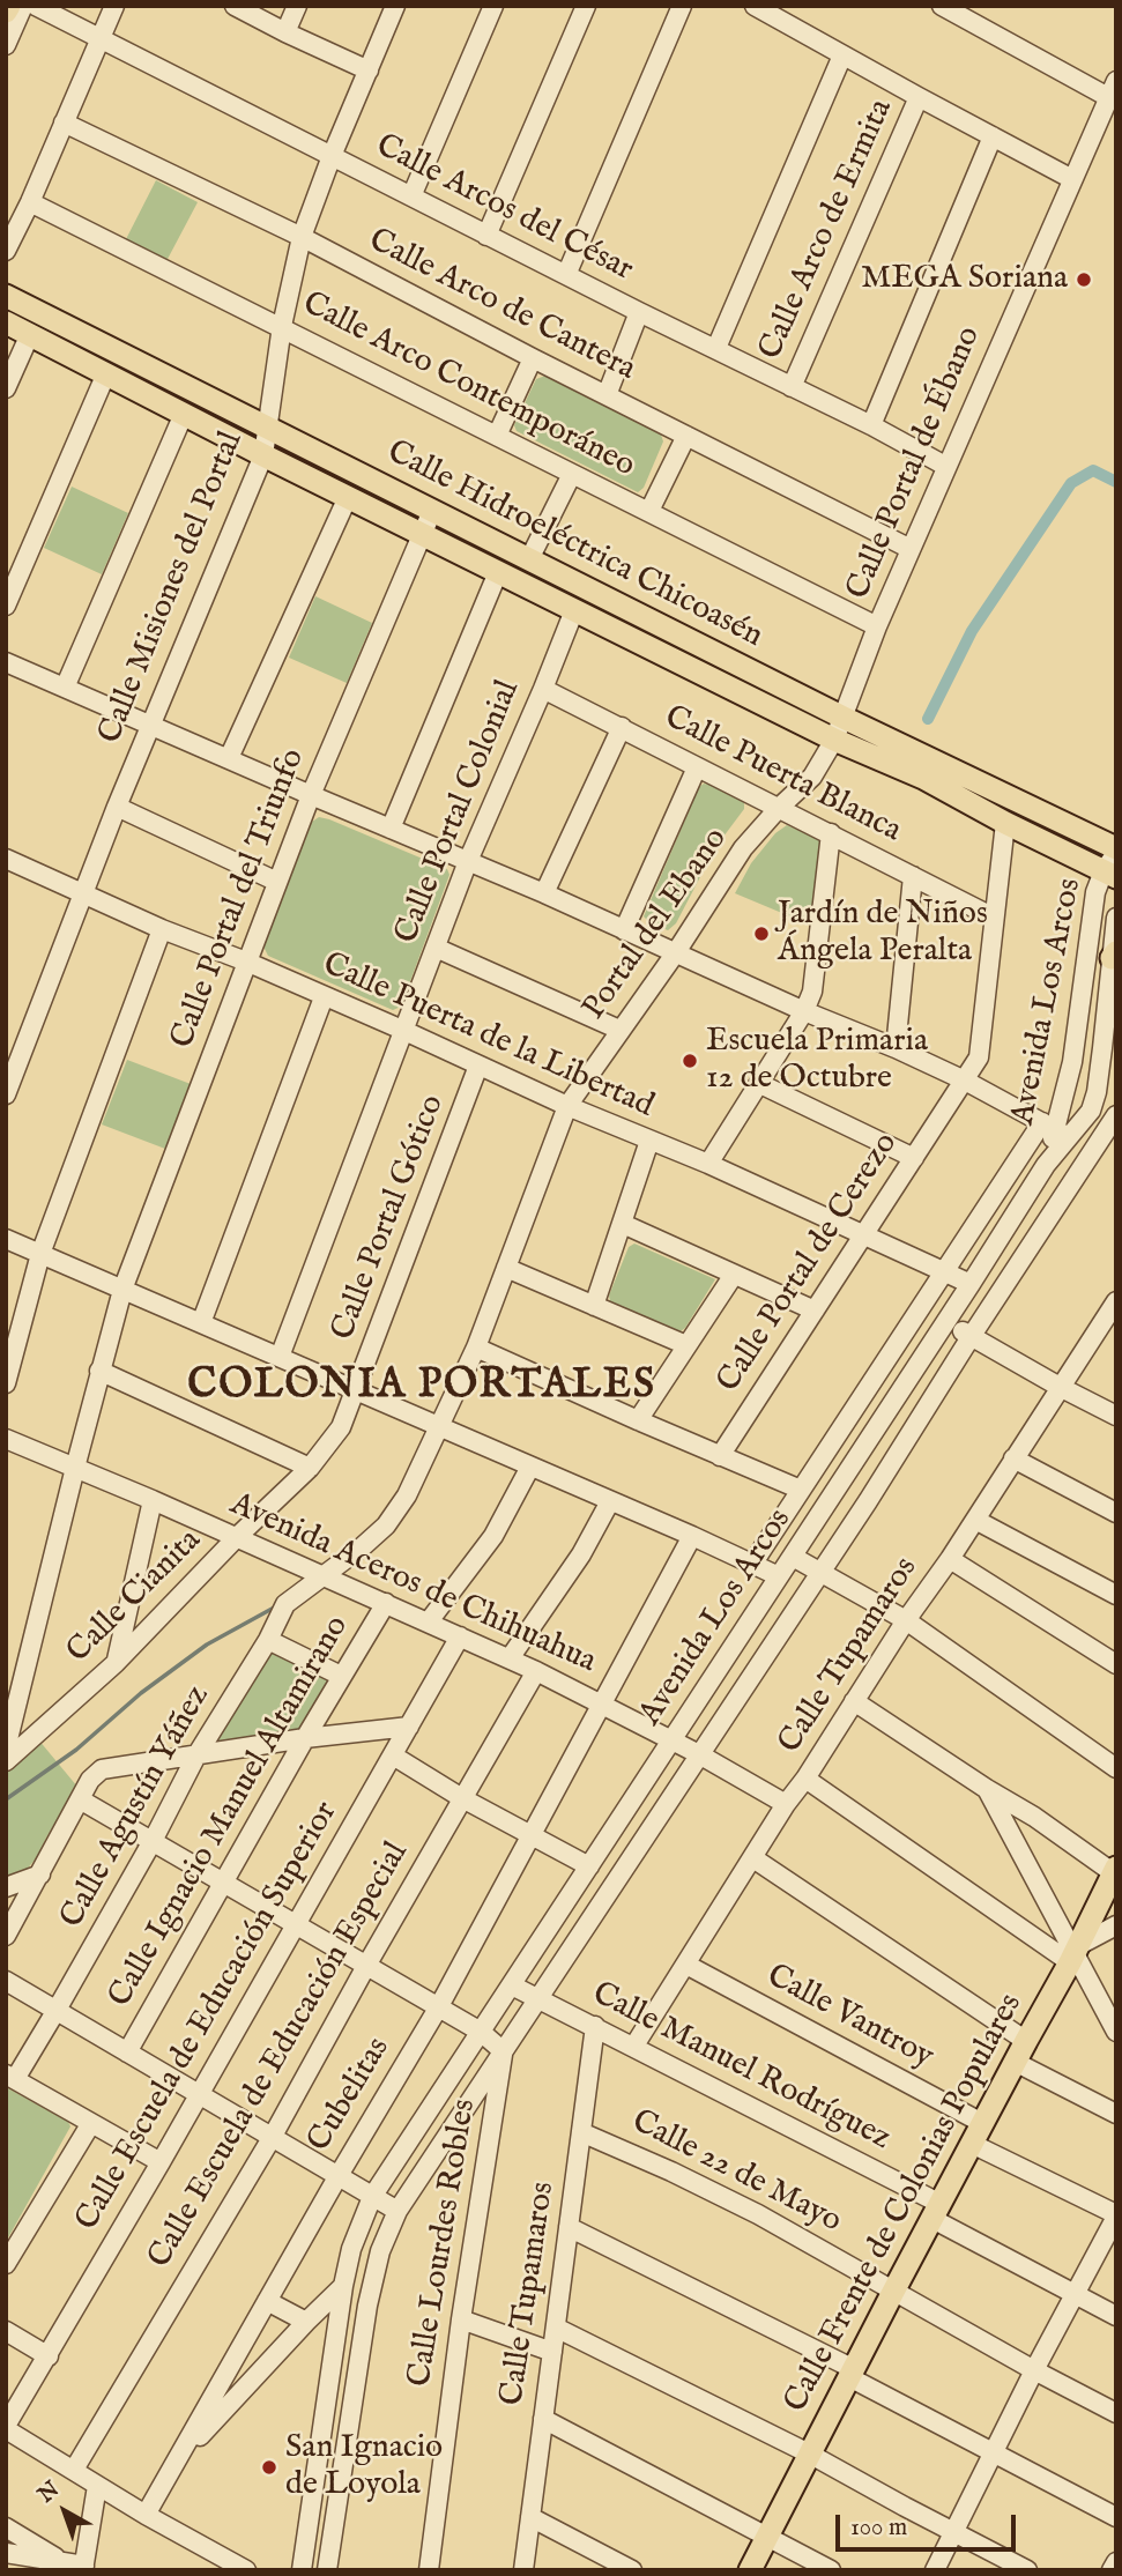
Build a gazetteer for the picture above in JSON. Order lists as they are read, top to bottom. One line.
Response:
{"streets":{"main road":["Calle Hidroeléctrica Chicoasén","Calle Frente de Colonias Populares"],"street":["Calle Arcos del César","Calle Arco de Ermita","Calle Arco de Cantera","Calle Arco Contemporáneo","Calle Portal de Ébano","Calle Misiones del Portal","Calle Puerta Blanca","Calle Portal Colonial","Calle Portal del Triunfo","Portal del Ebano","Avenida Los Arcos","Calle Puerta de la Libertad","Calle Portal Gótico","Calle Portal de Cerezo","Avenida Aceros de Chihuahua","Calle Cianita","Calle Tupamaros","Calle Agustín Yáñez","Calle Ignacio Manuel Altamirano","Calle Escuela de Educación Superior","Calle Vantroy","Calle Escuela de Educación Especial","Calle Manuel Rodríguez","Cubelitas","Calle 22 de Mayo","Calle Lourdes Robles"]},"crossings":[["Calle Arcos del César","Calle Arco de Ermita"],["Calle Arcos del César","Calle Portal de Ébano"],["Calle Arcos del César","Calle Misiones del Portal"],["Calle Arco de Cantera","Calle Portal de Ébano"],["Calle Arco de Cantera","Calle Misiones del Portal"],["Calle Arco Contemporáneo","Calle Portal de Ébano"],["Calle Arco Contemporáneo","Calle Misiones del Portal"],["Calle Portal de Ébano","Calle Hidroeléctrica Chicoasén"],["Calle Portal de Ébano","Portal del Ebano"],["Calle Hidroeléctrica Chicoasén","Calle Misiones del Portal"],["Calle Hidroeléctrica Chicoasén","Calle Portal Colonial"],["Calle Hidroeléctrica Chicoasén","Calle Portal del Triunfo"],["Calle Hidroeléctrica Chicoasén","Portal del Ebano"],["Calle Hidroeléctrica Chicoasén","Avenida Los Arcos"],["Calle Hidroeléctrica Chicoasén","Calle Portal de Cerezo"],["Calle Misiones del Portal","Calle Puerta de la Libertad"],["Calle Puerta Blanca","Calle Portal Colonial"],["Calle Puerta Blanca","Portal del Ebano"],["Calle Puerta Blanca","Calle Portal de Cerezo"],["Calle Portal Colonial","Calle Puerta de la Libertad"],["Calle Portal del Triunfo","Calle Puerta de la Libertad"],["Calle Portal del Triunfo","Avenida Aceros de Chihuahua"],["Portal del Ebano","Calle Puerta de la Libertad"],["Portal del Ebano","Avenida Aceros de Chihuahua"],["Portal del Ebano","Calle Agustín Yáñez"],["Avenida Los Arcos","Calle Puerta de la Libertad"],["Avenida Los Arcos","Avenida Aceros de Chihuahua"],["Avenida Los Arcos","Calle Manuel Rodríguez"],["Calle Puerta de la Libertad","Calle Portal Gótico"],["Calle Puerta de la Libertad","Calle Portal de Cerezo"],["Calle Portal Gótico","Calle Cianita"],["Avenida Aceros de Chihuahua","Calle Cianita"],["Avenida Aceros de Chihuahua","Calle Tupamaros"],["Avenida Aceros de Chihuahua","Calle Agustín Yáñez"],["Avenida Aceros de Chihuahua","Calle Ignacio Manuel Altamirano"],["Avenida Aceros de Chihuahua","Calle Escuela de Educación Superior"],["Avenida Aceros de Chihuahua","Calle Escuela de Educación Especial"],["Avenida Aceros de Chihuahua","Cubelitas"],["Calle Tupamaros","Calle Vantroy"],["Calle Tupamaros","Calle Manuel Rodríguez"],["Calle Tupamaros","Calle 22 de Mayo"],["Calle Vantroy","Calle Frente de Colonias Populares"],["Calle Manuel Rodríguez","Calle Frente de Colonias Populares"],["Calle 22 de Mayo","Calle Frente de Colonias Populares"]],"districts":["COLONIA PORTALES"],"places":["MEGA Soriana","Jardín de Niños Ángela Peralta","Escuela Primaria 12 de Octubre","San Ignacio de Loyola"],"scale_bar":"100 m","north":"top left"}
